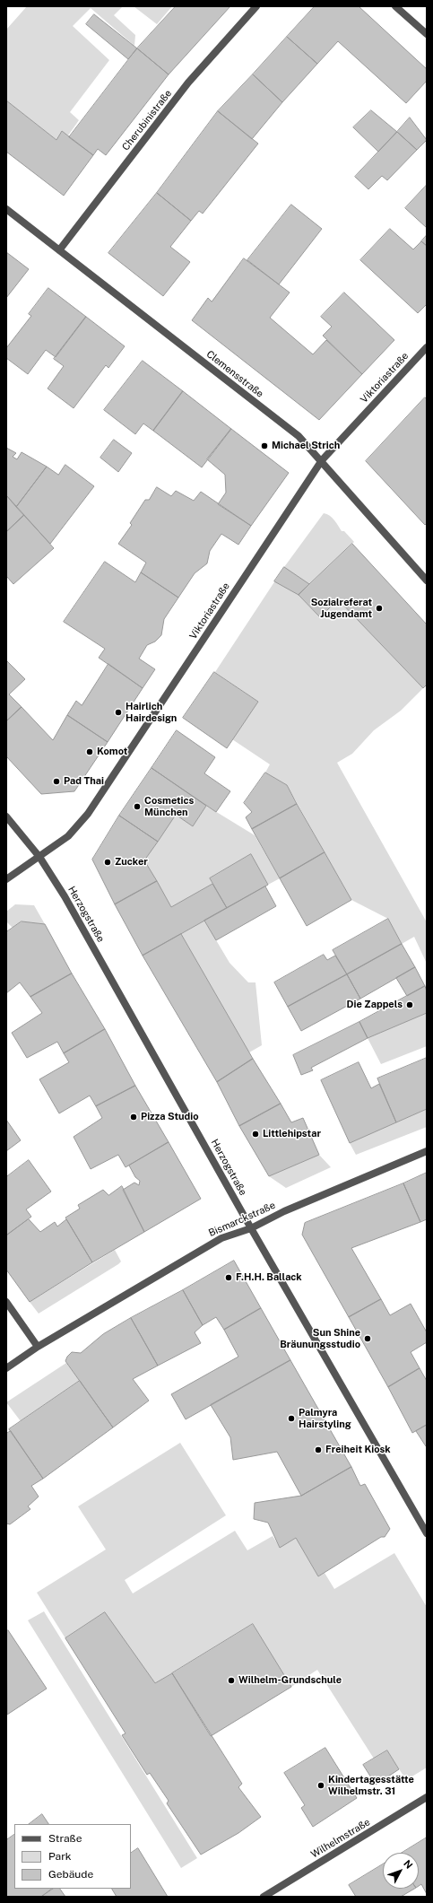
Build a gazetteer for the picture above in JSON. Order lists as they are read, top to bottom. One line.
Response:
{"streets":{"street":["Cherubinistraße","Clemensstraße","Viktoriastraße","Herzogstraße","Bismarckstraße","Wilhelmstraße"]},"crossings":[["Cherubinistraße","Clemensstraße"],["Clemensstraße","Viktoriastraße"],["Viktoriastraße","Herzogstraße"],["Herzogstraße","Bismarckstraße"]],"places":["Michael Strich","Sozialreferat Jugendamt","Hairlich Hairdesign","Komot","Pad Thai","Cosmetics München","Zucker","Die Zappels","Pizza Studio","Littlehipstar","F.H.H. Ballack","Sun Shine Bräunungsstudio","Palmyra Hairstyling","Freiheit Kiosk","Wilhelm-Grundschule","Kindertagesstätte Wilhelmstr. 31"],"legend":["Straße","Park","Gebäude"],"north":"top right"}
